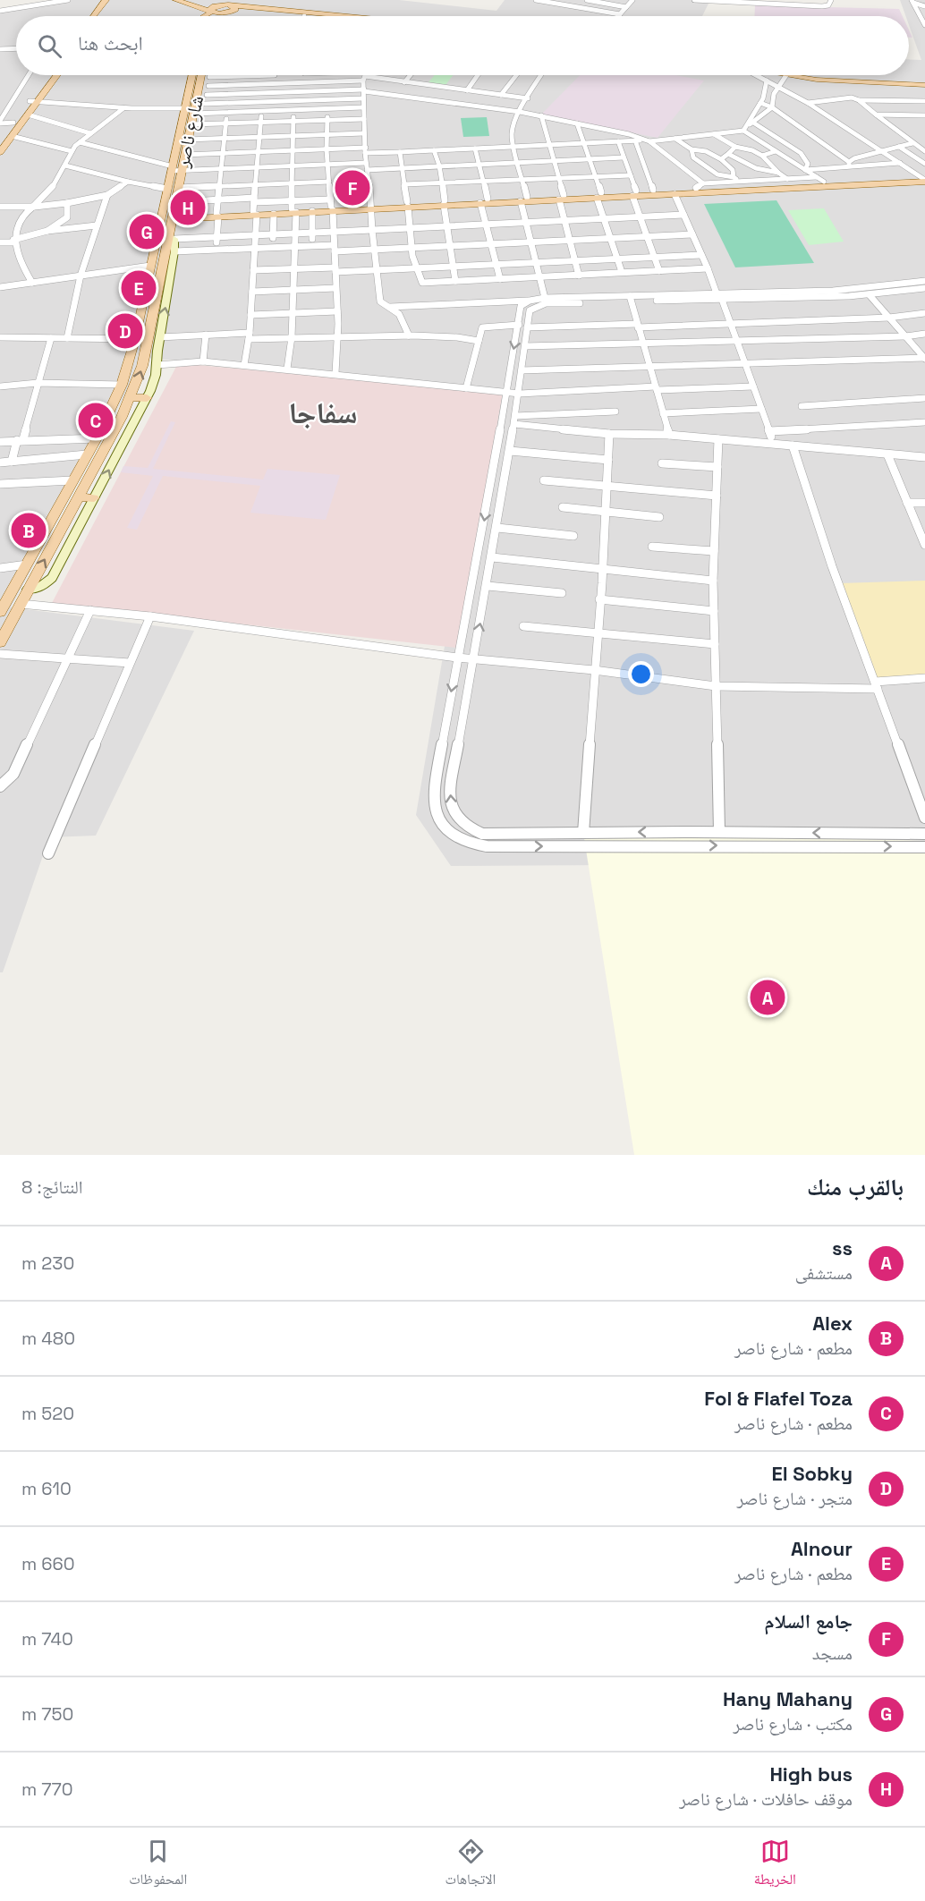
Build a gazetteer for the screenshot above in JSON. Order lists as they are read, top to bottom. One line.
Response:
{"streets":{"main road":["شارع ناصر"]},"districts":["سفاجا"],"page":{"search":"ابحث هنا","pins":["F","H","G","E","D","C","B","A"],"heading":["بالقرب منك","النتائج: 8"],"list":[{"mark":"A","name":"ss","note":"مستشفى","value":"230 m"},{"mark":"B","name":"Alex","note":"مطعم · شارع ناصر","value":"480 m"},{"mark":"C","name":"Fol & Flafel Toza","note":"مطعم · شارع ناصر","value":"520 m"},{"mark":"D","name":"El Sobky","note":"متجر · شارع ناصر","value":"610 m"},{"mark":"E","name":"Alnour","note":"مطعم · شارع ناصر","value":"660 m"},{"mark":"F","name":"جامع السلام","note":"مسجد","value":"740 m"},{"mark":"G","name":"Hany Mahany","note":"مكتب · شارع ناصر","value":"750 m"},{"mark":"H","name":"High bus","note":"موقف حافلات · شارع ناصر","value":"770 m"}],"nav":["الخريطة","الاتجاهات","المحفوظات"]}}
